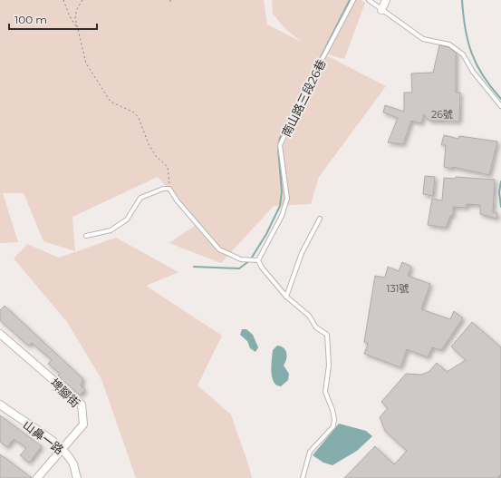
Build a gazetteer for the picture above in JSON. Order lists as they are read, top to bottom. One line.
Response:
{"streets":{"street":["埤腳街","山鼻一路"],"lane":["南山路三段26巷"]},"crossings":[["埤腳街","山鼻一路"]],"house_numbers":["26號","131號"],"scale_bar":"100 m"}
